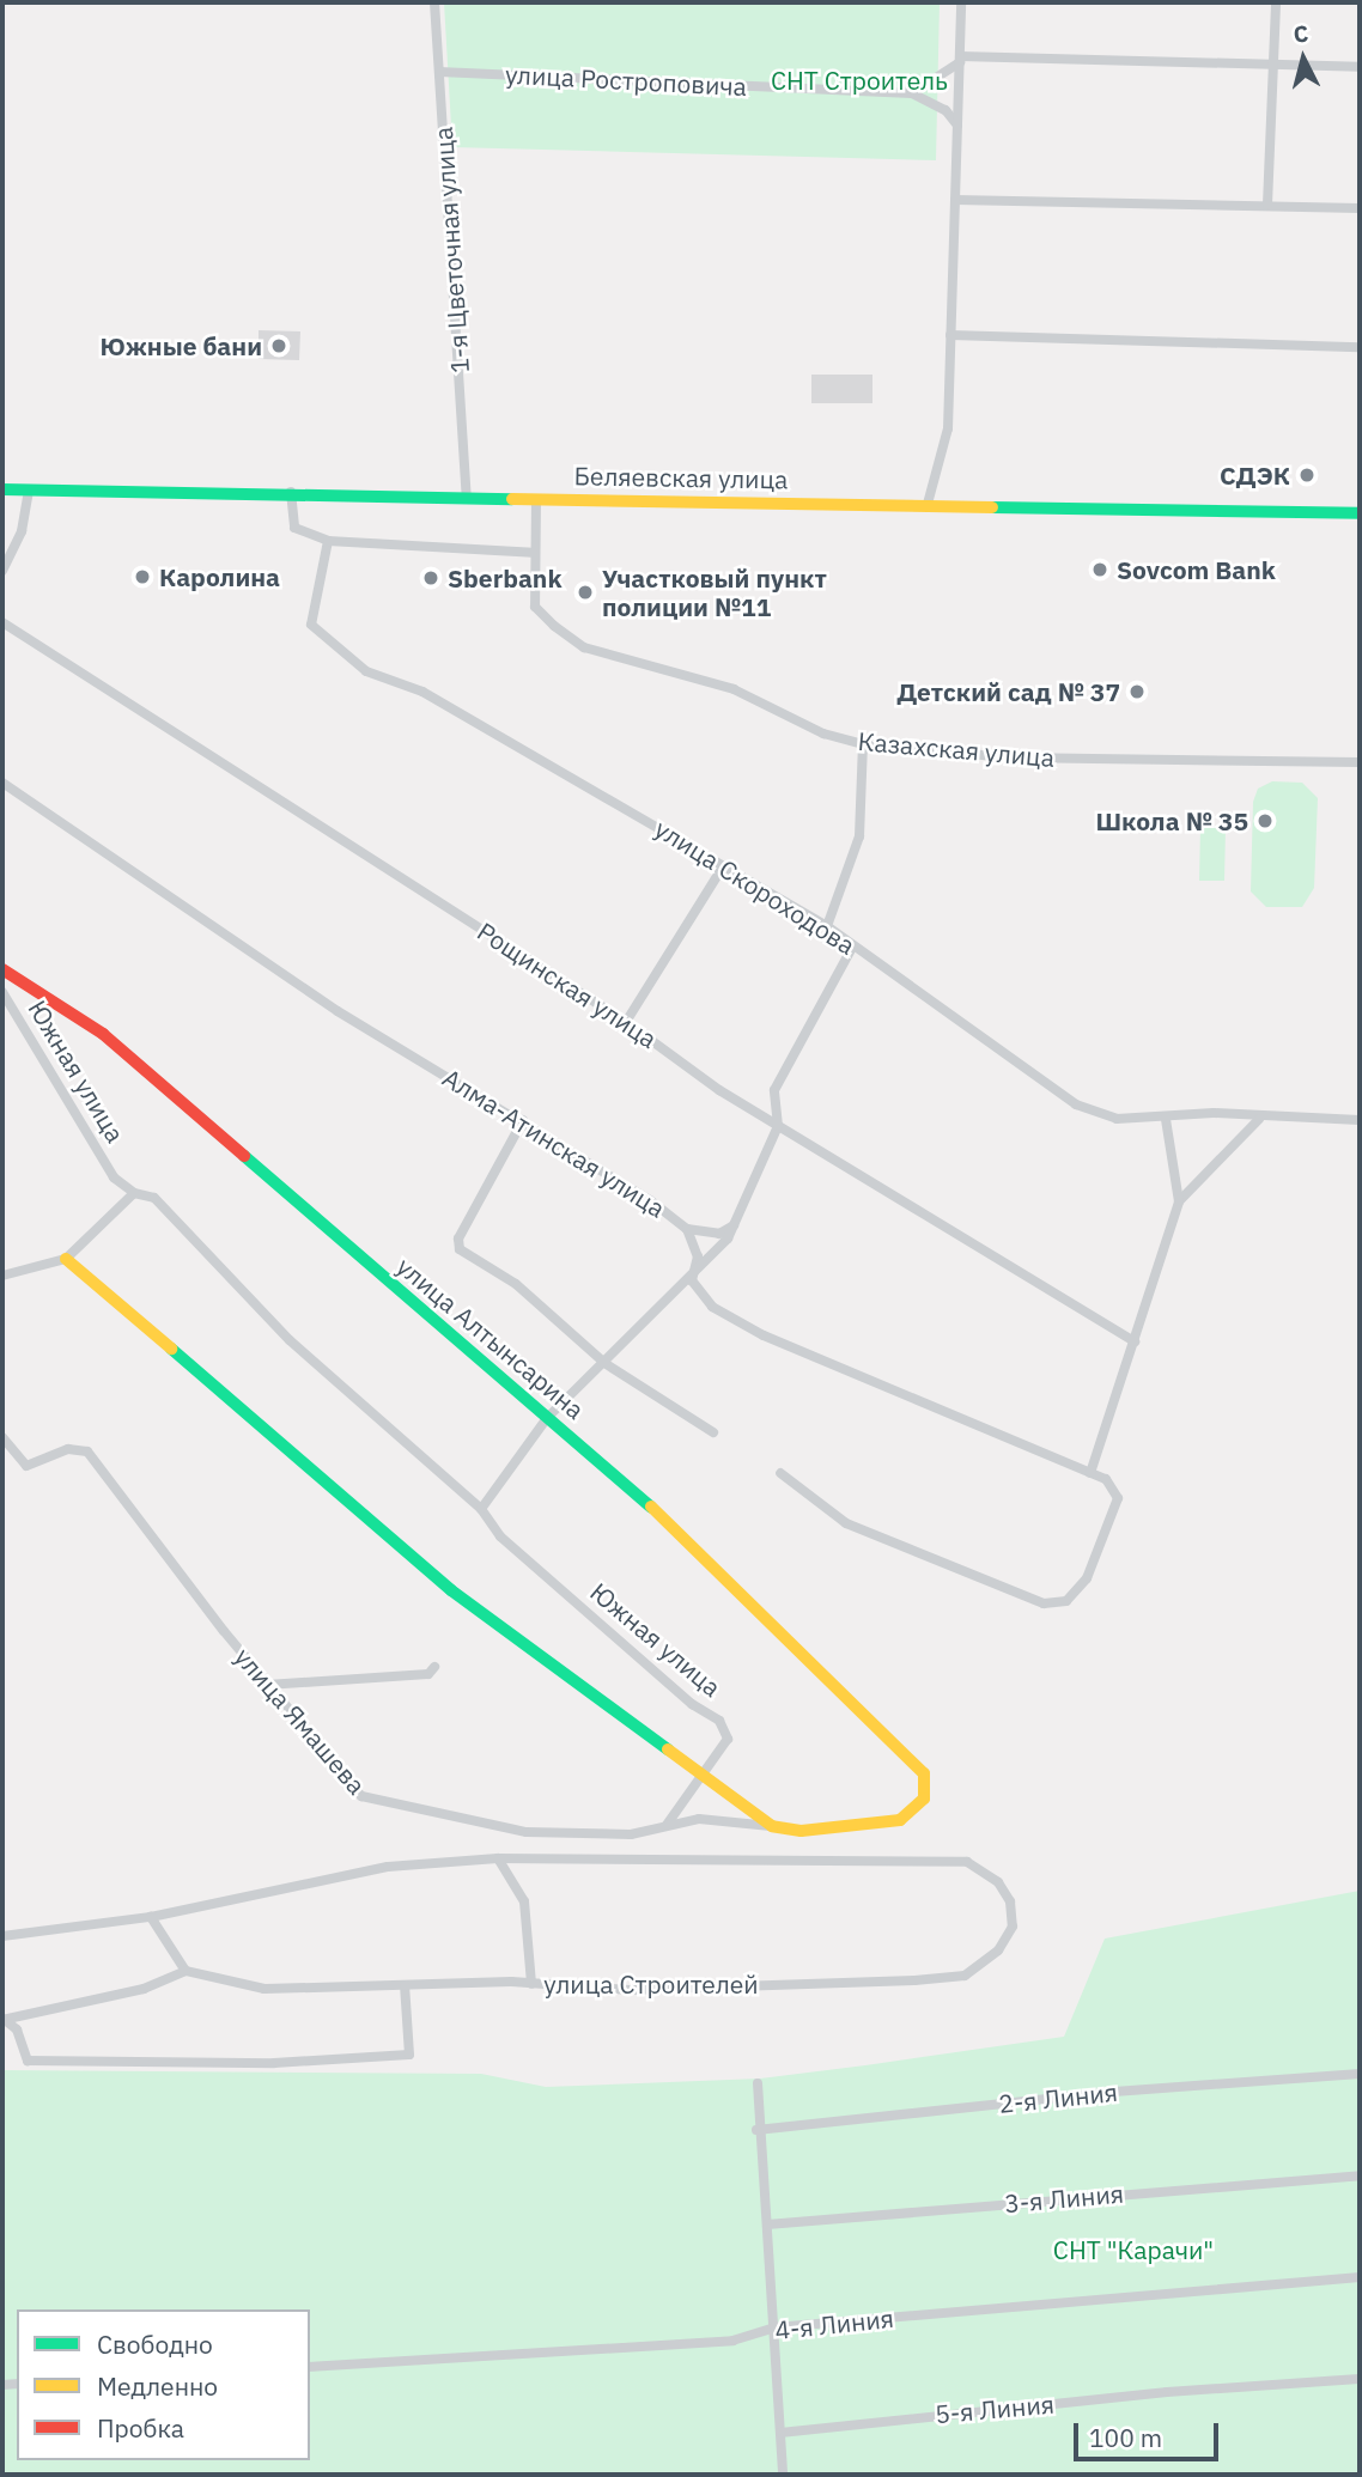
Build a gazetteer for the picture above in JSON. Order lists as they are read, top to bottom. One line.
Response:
{"streets":{"street":["улица Ростроповича","1-я Цветочная улица","Беляевская улица","Казахская улица","улица Скороходова","Рощинская улица","Южная улица","Алма-Атинская улица","улица Алтынсарина","улица Ямашева","улица Строителей","2-я Линия","3-я Линия","4-я Линия","5-я Линия"]},"crossings":[["улица Ростроповича","1-я Цветочная улица"],["1-я Цветочная улица","Беляевская улица"],["улица Алтынсарина","улица Ямашева"]],"parks":["СНТ Строитель","СНТ \"Карачи\""],"places":["Южные бани","СДЭК","Sovcom Bank","Каролина","Sberbank","Участковый пункт полиции №11","Детский сад № 37","Школа № 35"],"legend":["Свободно","Медленно","Пробка"],"scale_bar":"100 m","north":"top"}
